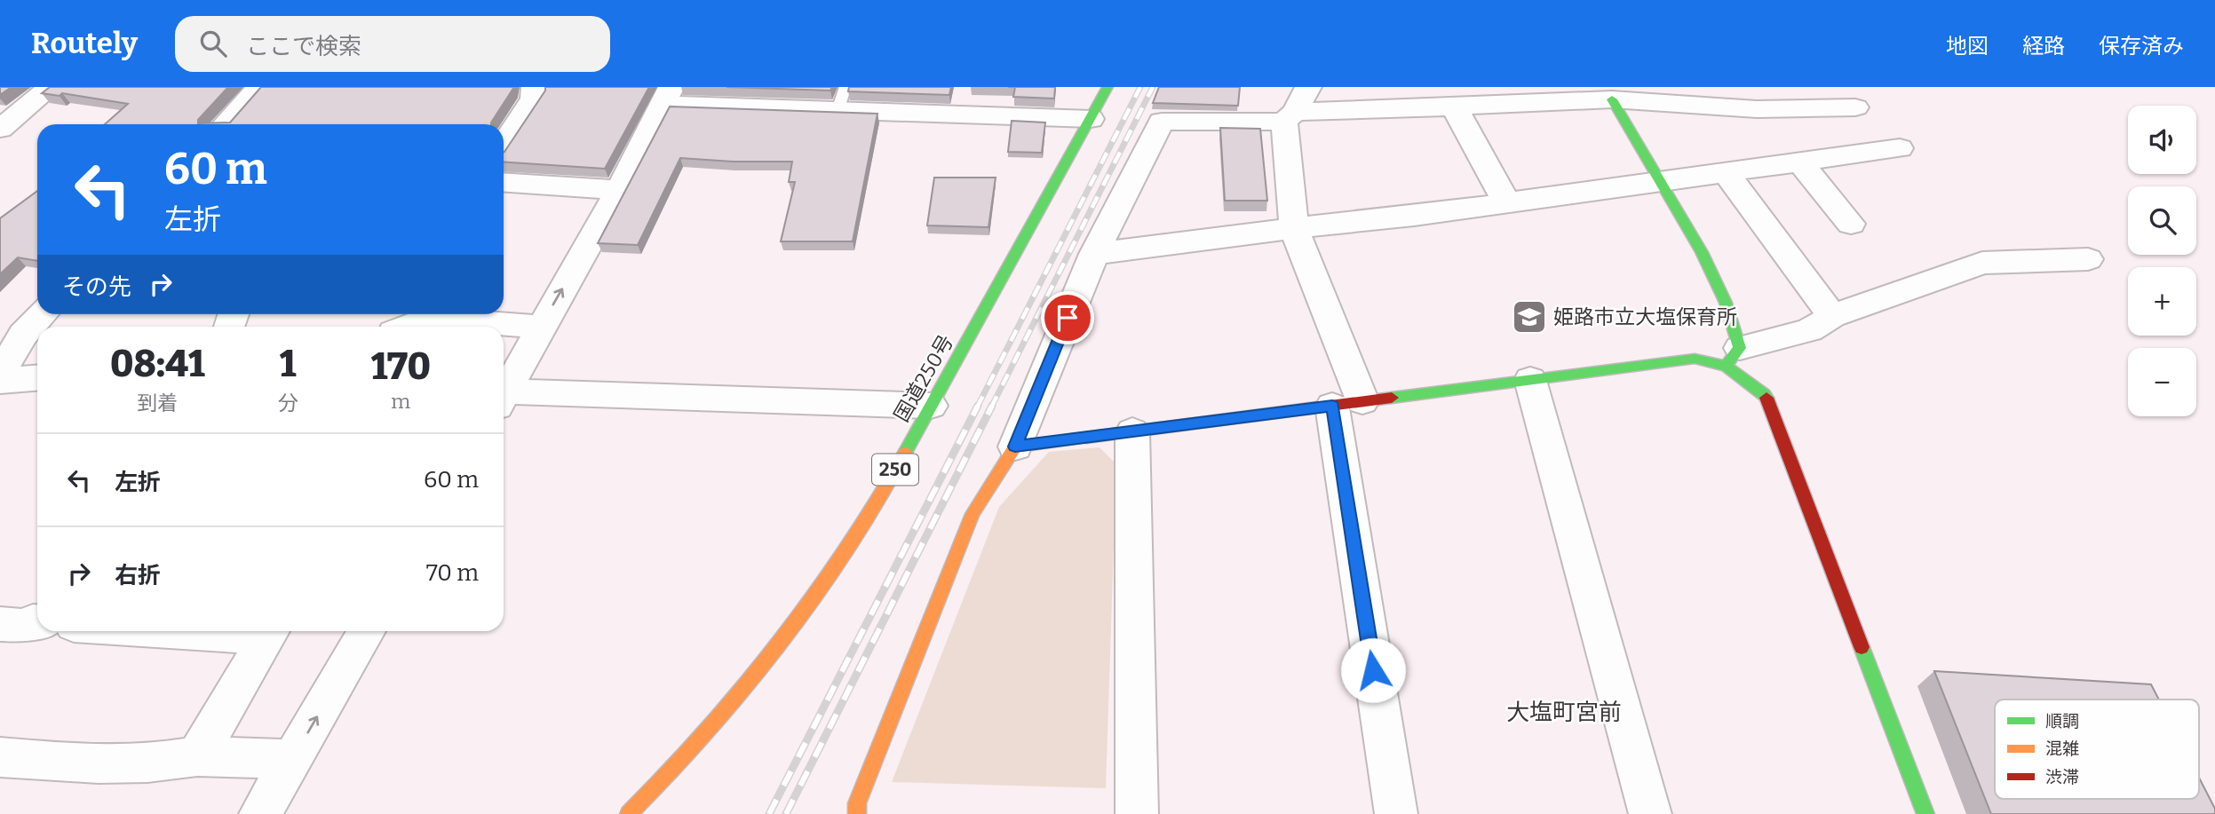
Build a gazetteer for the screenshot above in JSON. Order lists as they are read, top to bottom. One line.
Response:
{"streets":{"main road":["国道250号","250"]},"districts":["大塩町宮前"],"places":{"school or university":["姫路市立大塩保育所"]},"legend":["順調","混雑","渋滞"],"page":{"header":"Routely","search":"ここで検索","nav":["地図","経路","保存済み"],"map_buttons":["+","−"],"turn":["60 m","左折"],"then":"その先","eta":["08:41","到着","1","分","170","m"],"list":[{"name":"左折","value":"60 m"},{"name":"右折","value":"70 m"}]}}
